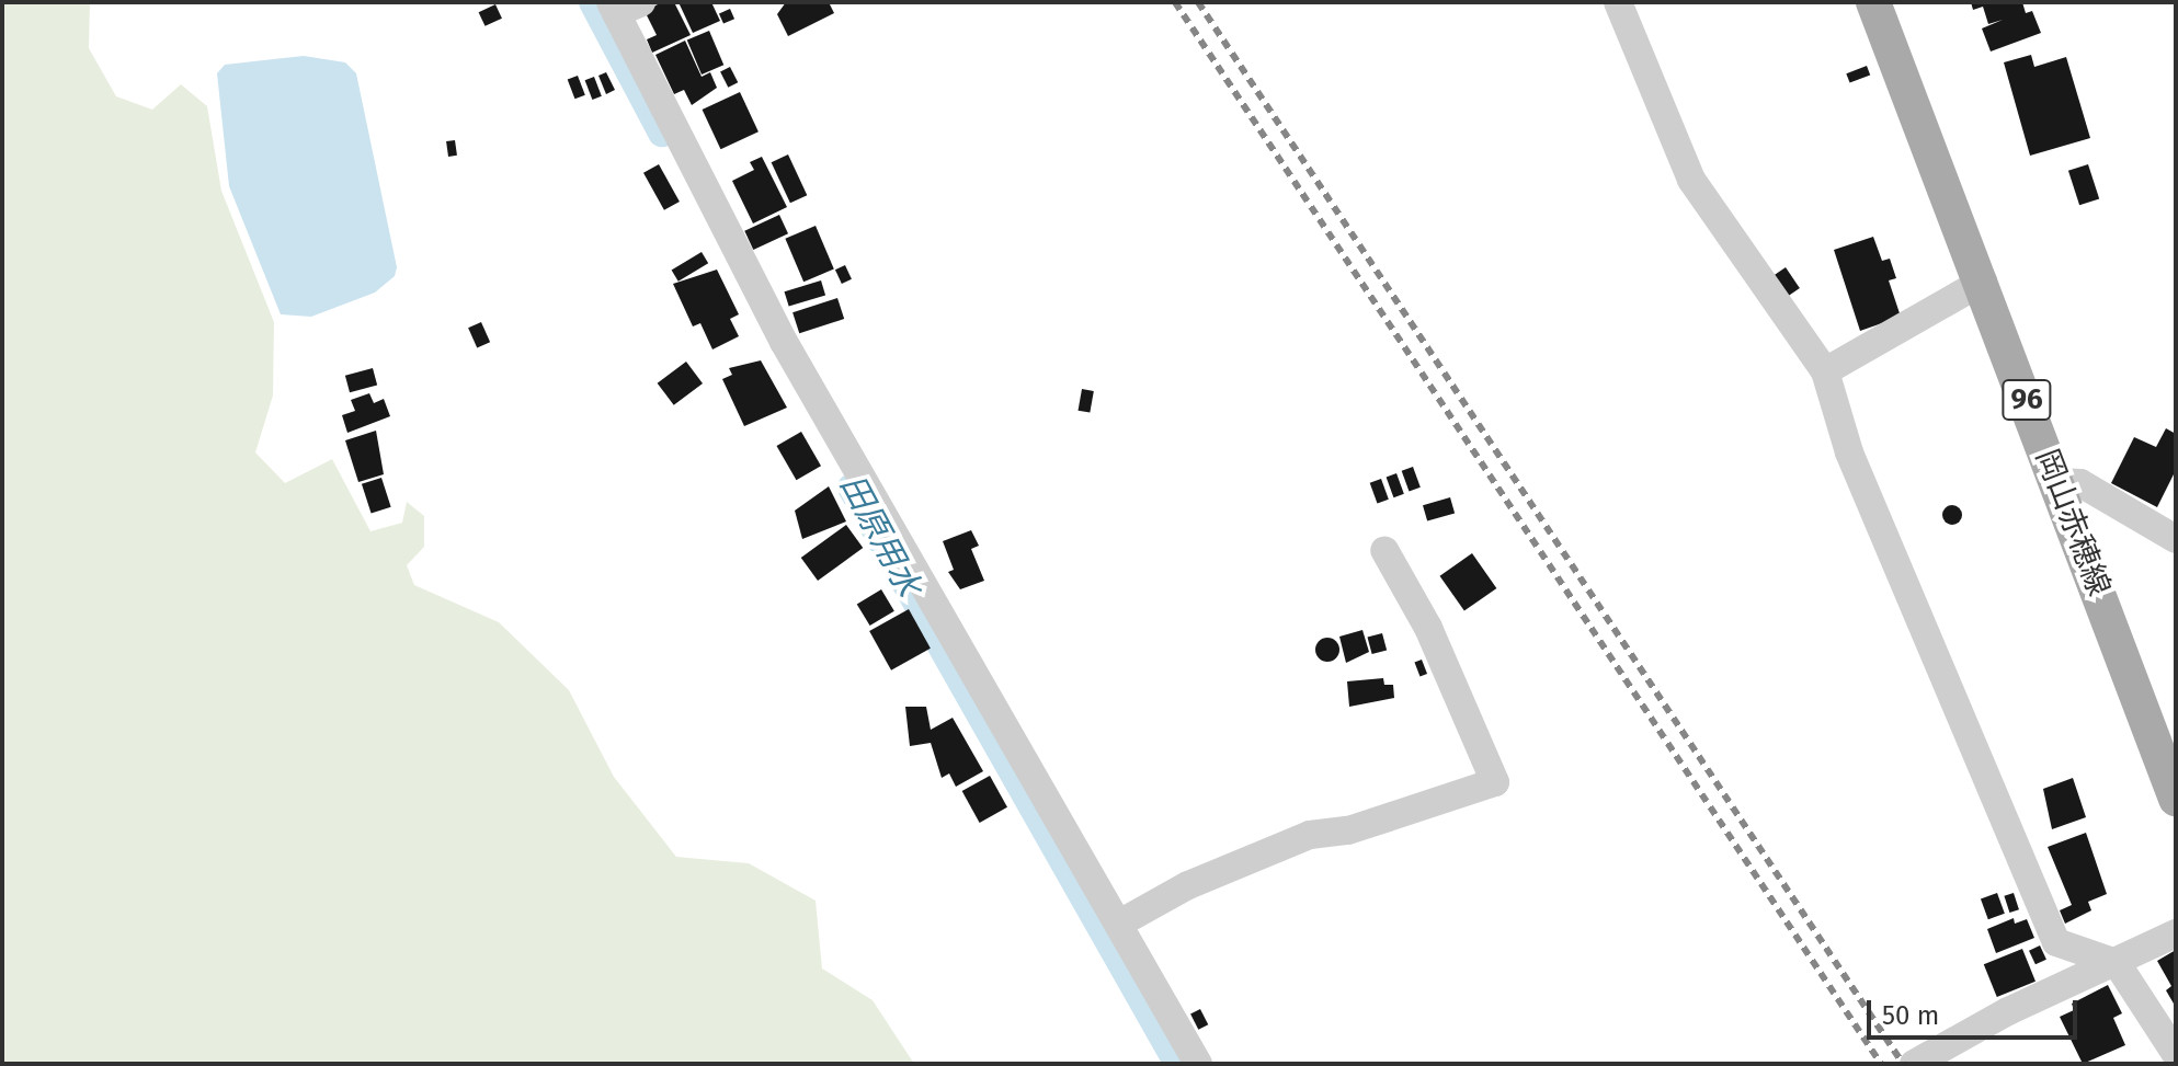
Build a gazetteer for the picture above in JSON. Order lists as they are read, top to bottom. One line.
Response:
{"streets":{"main road":["96","岡山赤穂線"]},"water":["田原用水"],"scale_bar":"50 m"}
